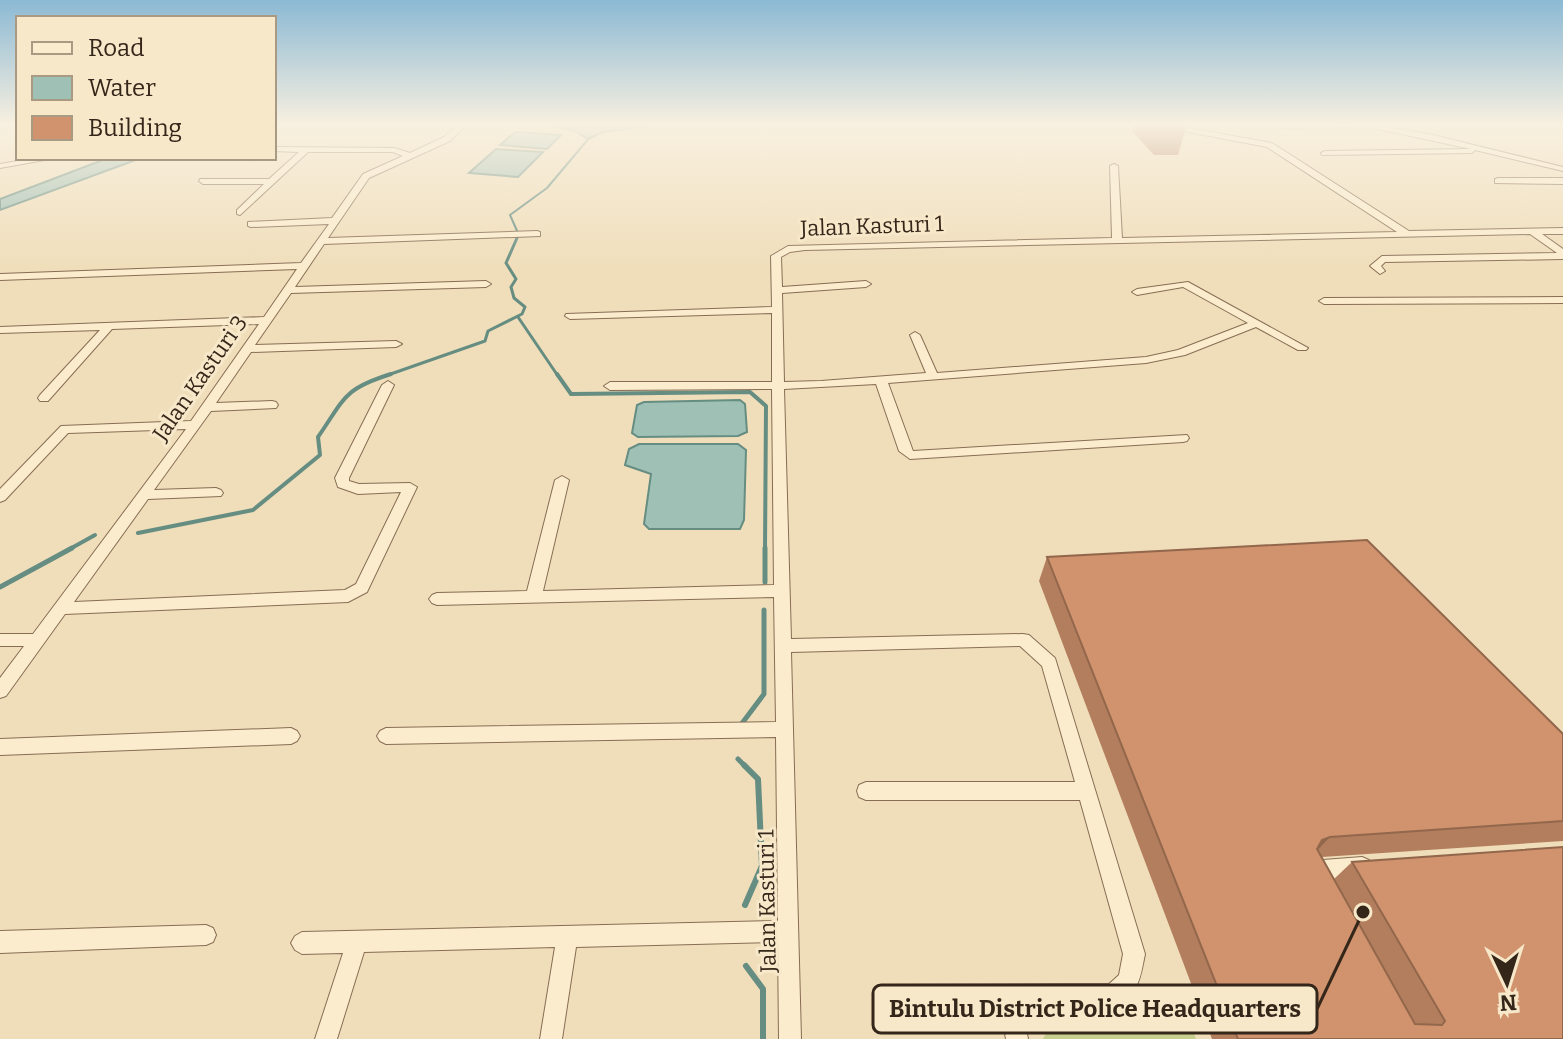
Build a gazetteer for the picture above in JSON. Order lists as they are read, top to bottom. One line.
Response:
{"streets":{"street":["Jalan Kasturi 1","Jalan Kasturi 3"]},"places":["Bintulu District Police Headquarters"],"legend":["Road","Water","Building"],"north":"bottom"}
